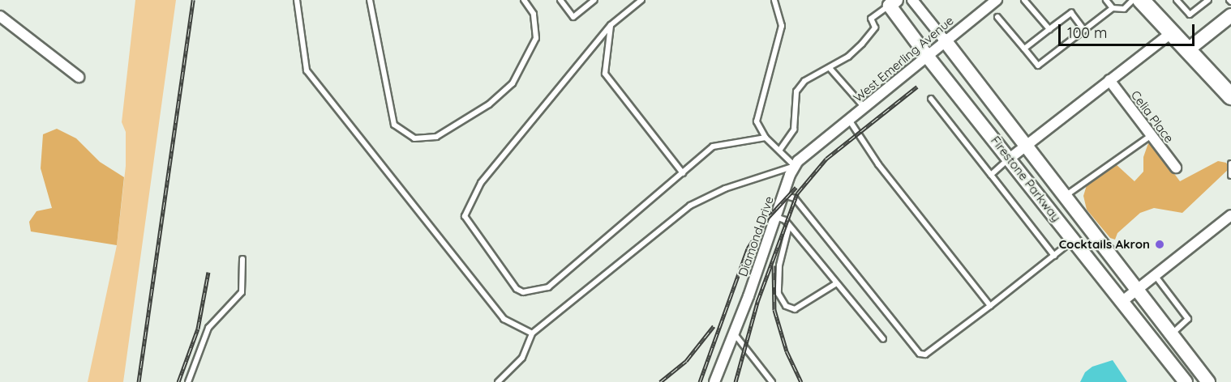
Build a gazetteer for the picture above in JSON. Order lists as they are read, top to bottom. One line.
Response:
{"streets":{"street":["West Emerling Avenue","Celia Place","Firestone Parkway","Diamond Drive"]},"crossings":[["West Emerling Avenue","Firestone Parkway"],["West Emerling Avenue","Diamond Drive"]],"places":["Cocktails Akron"],"scale_bar":"100 m"}
